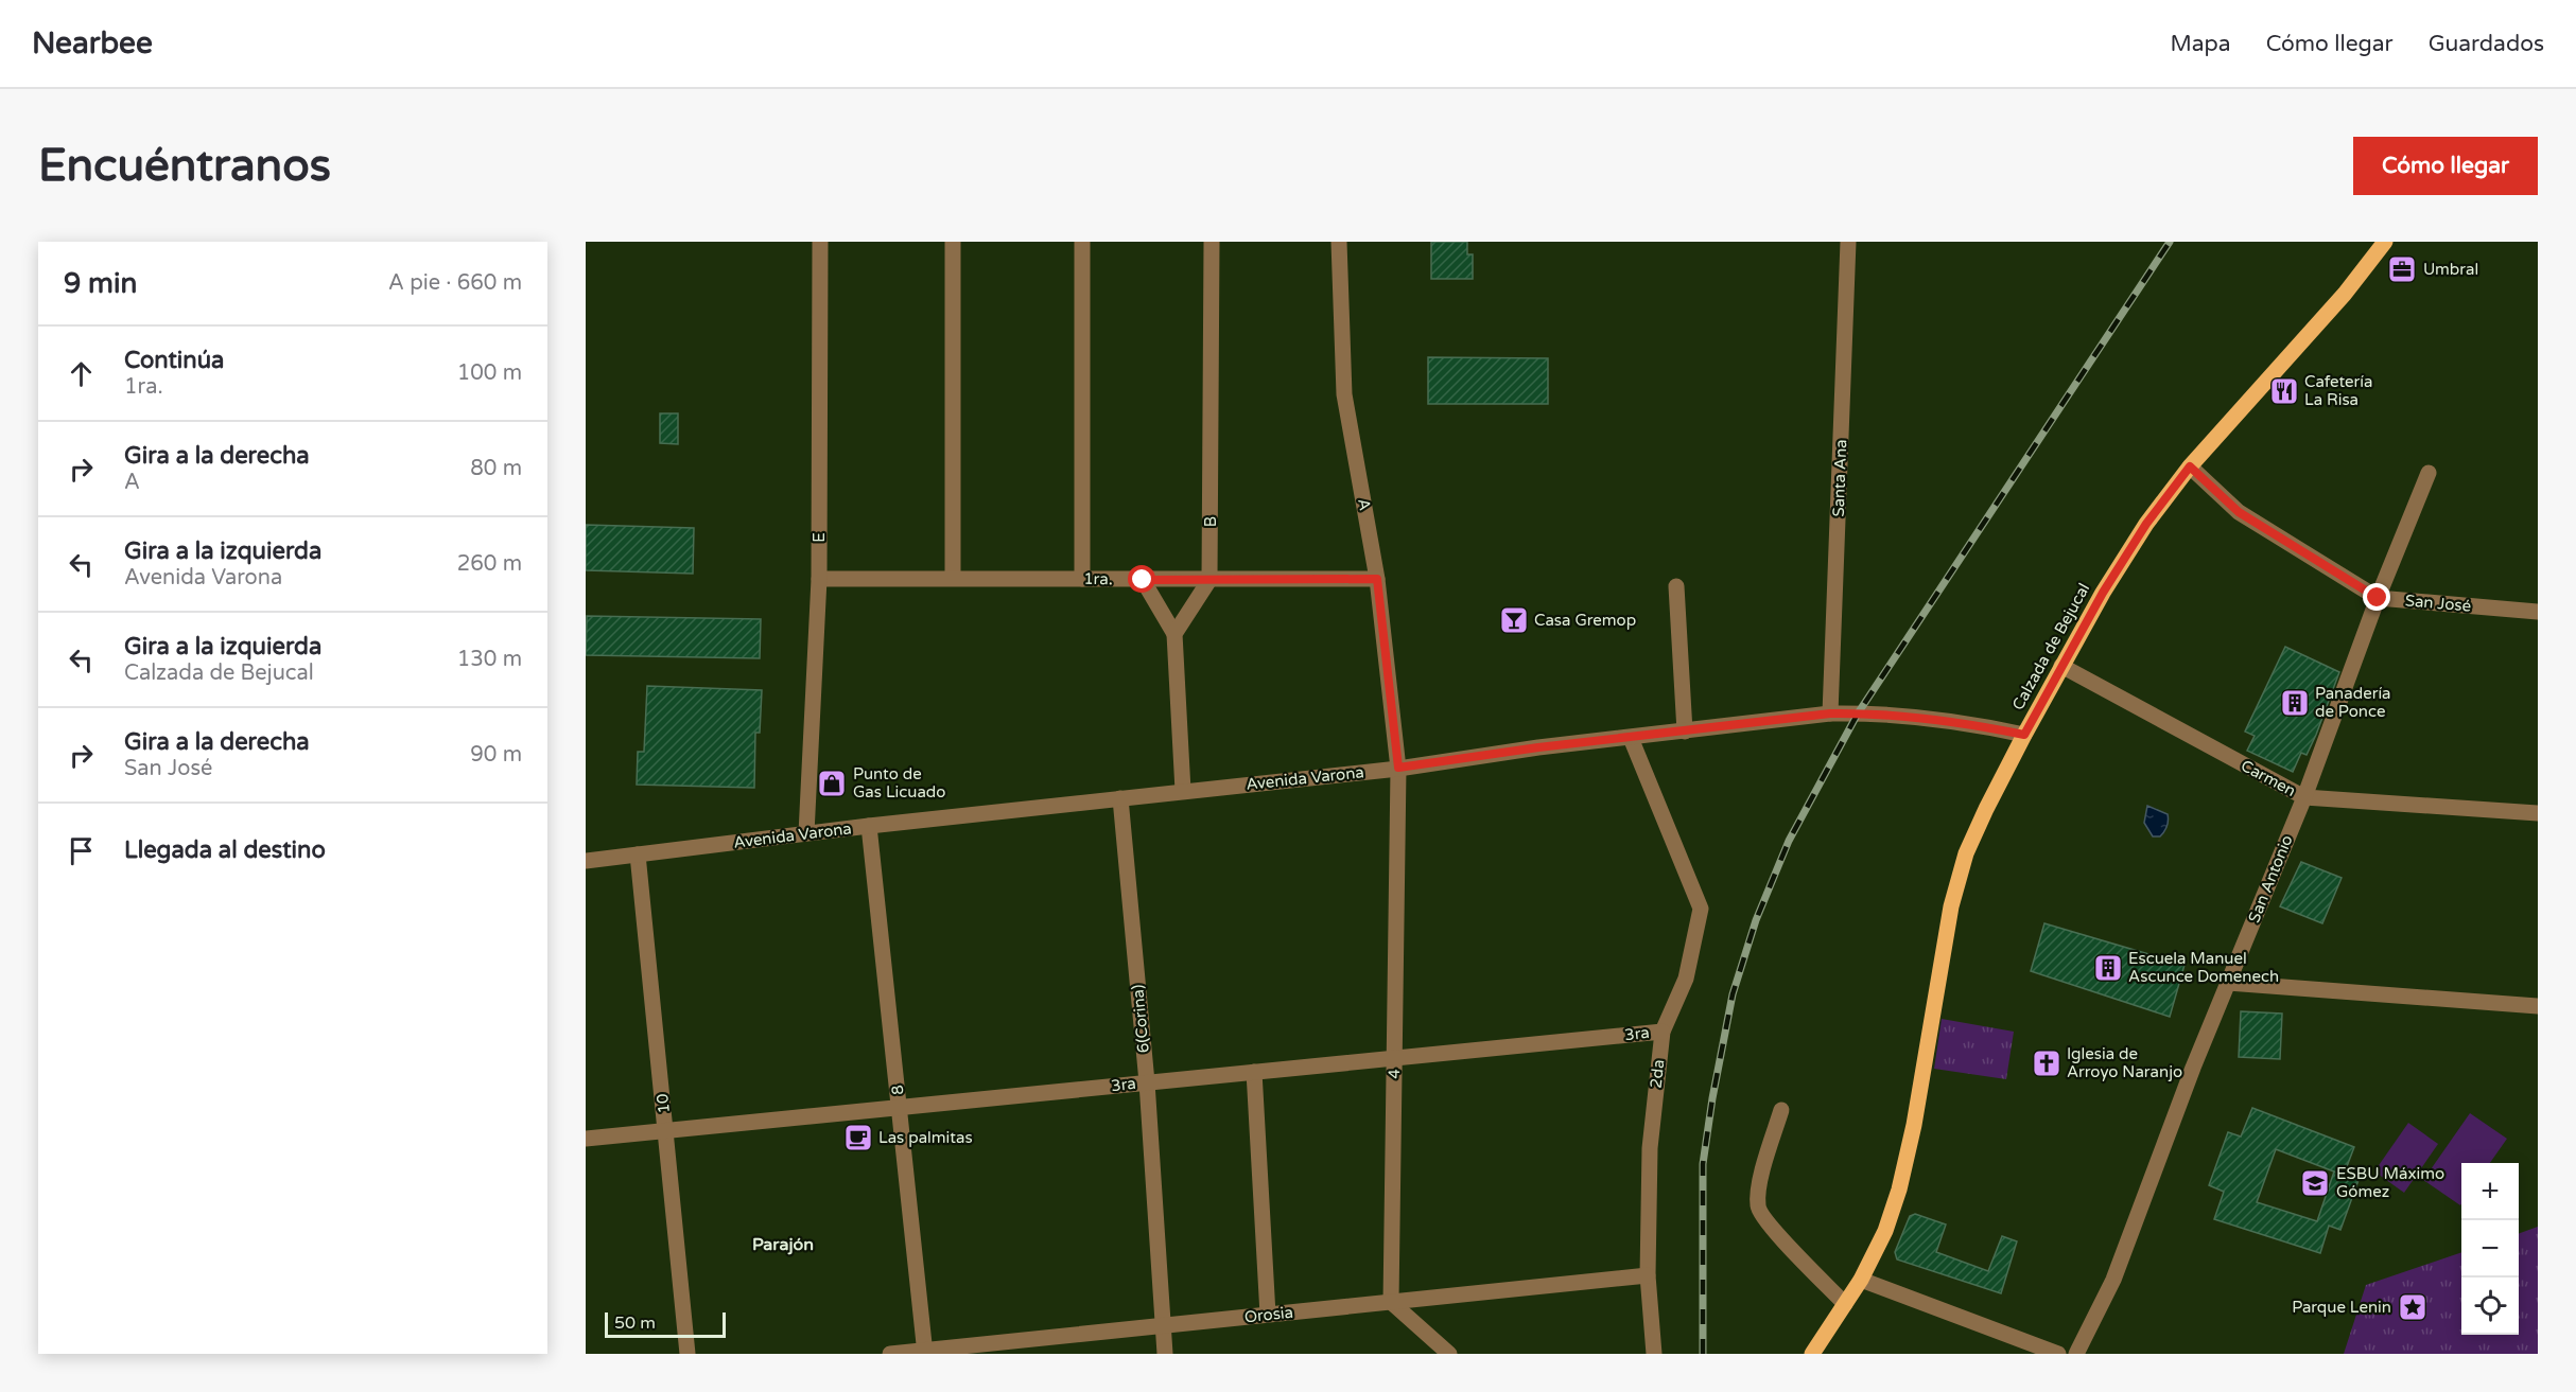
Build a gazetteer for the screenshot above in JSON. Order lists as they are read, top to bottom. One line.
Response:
{"streets":{"main road":["Calzada de Bejucal"],"street":["Santa Ana","A","B","E","1ra.","San José","Avenida Varona","Carmen","San Antonio","6(Corina)","3ra","4","2da","8","10","Orosia"]},"crossings":[["Santa Ana","Avenida Varona"],["A","1ra."],["A","Avenida Varona"],["A","4"],["B","1ra."],["E","1ra."],["E","Avenida Varona"],["San José","Calzada de Bejucal"],["San José","San Antonio"],["Calzada de Bejucal","Avenida Varona"],["Calzada de Bejucal","Carmen"],["Avenida Varona","6(Corina)"],["Avenida Varona","4"],["Avenida Varona","2da"],["Avenida Varona","8"],["Avenida Varona","10"],["Carmen","San Antonio"],["6(Corina)","3ra"],["6(Corina)","Orosia"],["3ra","4"],["3ra","2da"],["3ra","8"],["3ra","10"],["4","Orosia"],["2da","Orosia"],["8","Orosia"]],"districts":["Parajón"],"places":{"office":["Umbral"],"restaurant":["Cafetería La Risa"],"bar":["Casa Gremop"],"building":["Panadería de Ponce","Escuela Manuel Ascunce Domenech"],"shop":["Punto de Gas Licuado"],"church":["Iglesia de Arroyo Naranjo"],"cafe":["Las palmitas"],"school or university":["ESBU Máximo Gómez"],"place":["Parque Lenin"]},"scale_bar":"50 m","page":{"header":"Nearbee","nav":["Mapa","Cómo llegar","Guardados"],"buttons":"Cómo llegar","title":"Encuéntranos","heading":["9 min","A pie · 660 m"],"list":[["Continúa","1ra.","100 m"],["Gira a la derecha","A","80 m"],["Gira a la izquierda","Avenida Varona","260 m"],["Gira a la izquierda","Calzada de Bejucal","130 m"],["Gira a la derecha","San José","90 m"],"Llegada al destino"],"map_buttons":["+","−"],"scale":"50 m"}}
